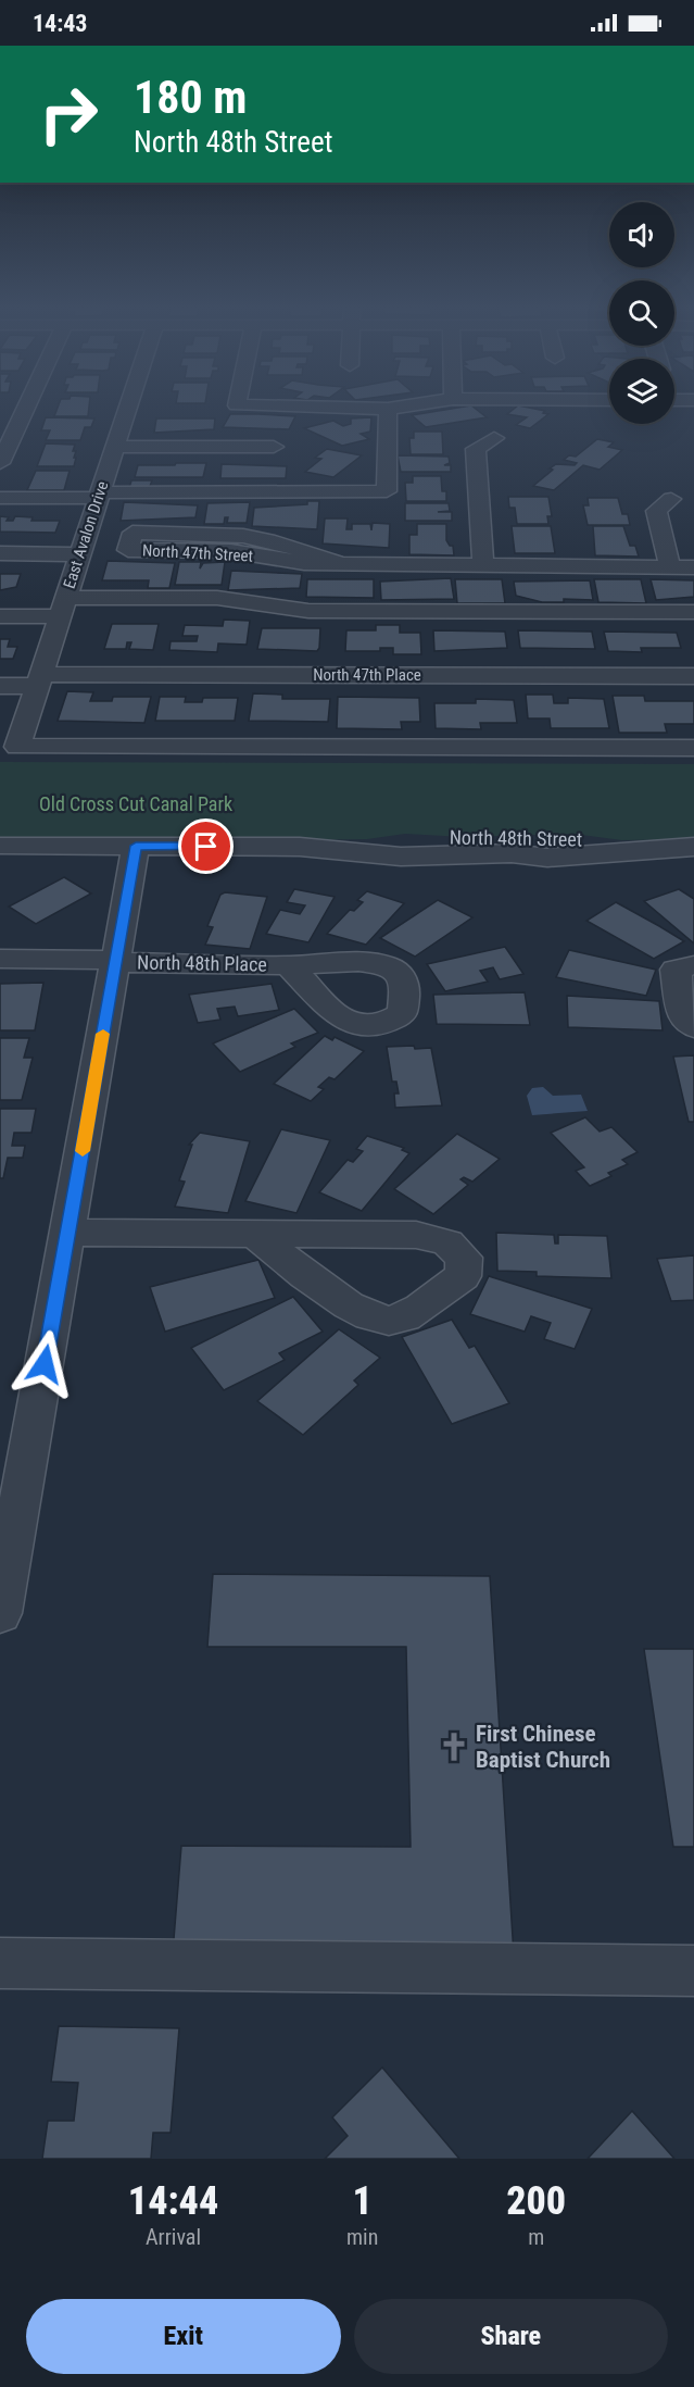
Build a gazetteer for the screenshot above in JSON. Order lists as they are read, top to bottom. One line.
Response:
{"streets":{"street":["East Avalon Drive","North 47th Street","North 47th Place","North 48th Street","North 48th Place"]},"crossings":[["East Avalon Drive","North 47th Place"]],"parks":["Old Cross Cut Canal Park"],"places":{"church":["First Chinese Baptist Church"]},"page":{"status":"14:43","turn":["180 m","North 48th Street"],"eta":["14:44","Arrival","1","min","200","m"],"buttons":["Exit","Share"]}}
